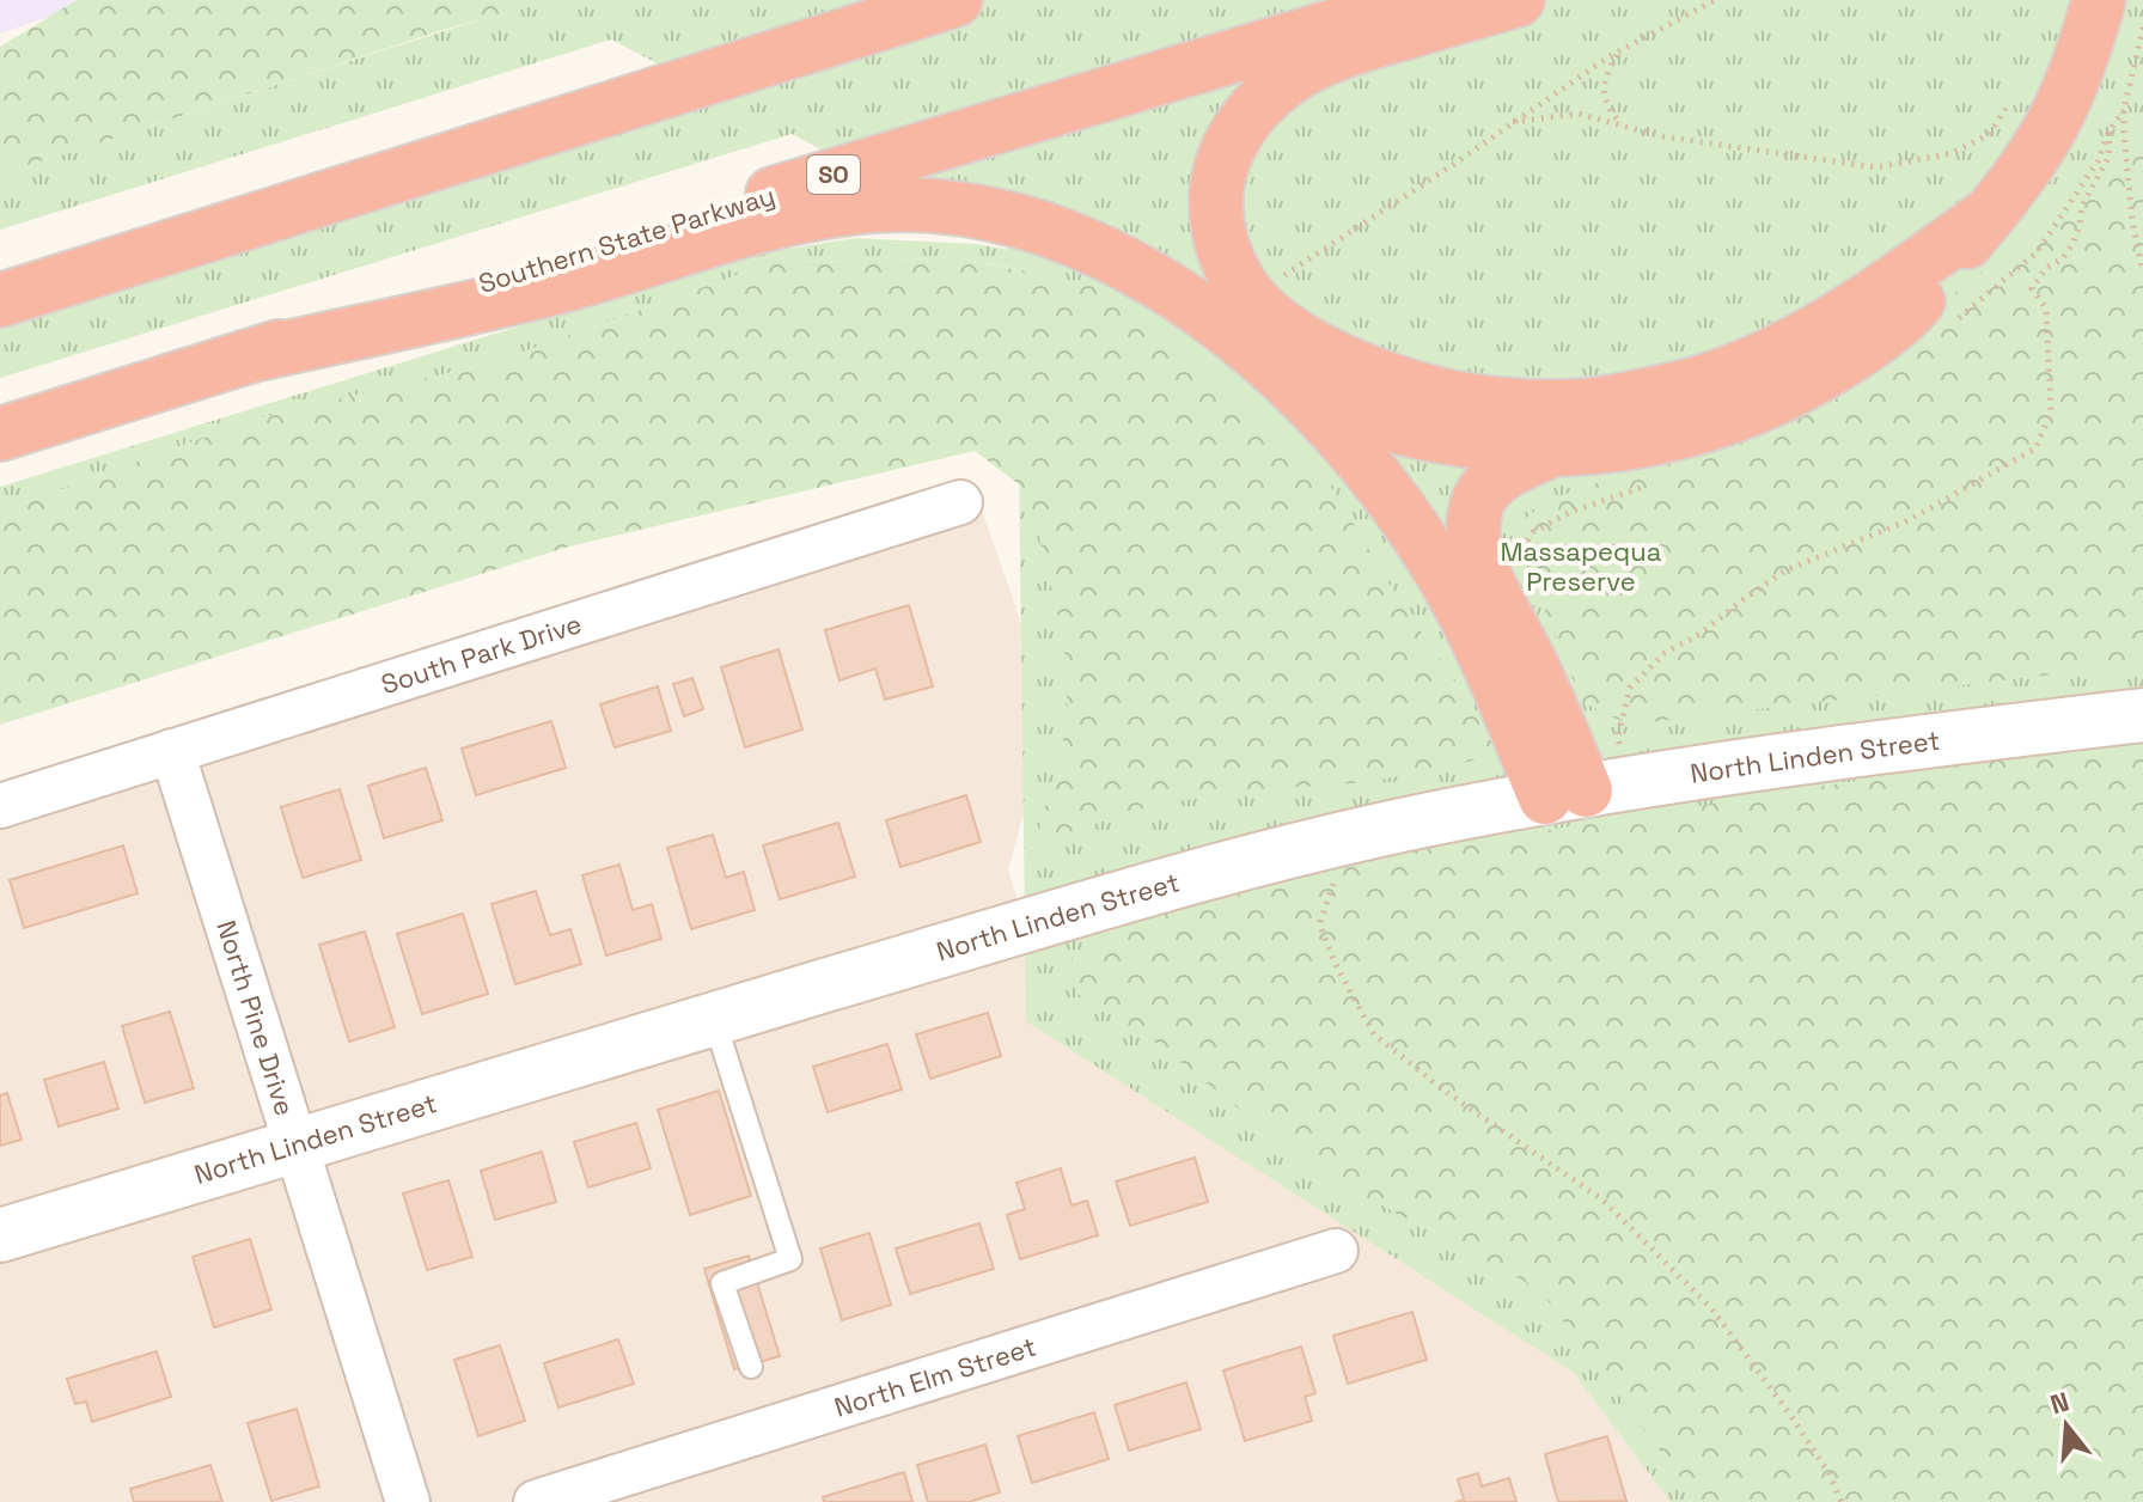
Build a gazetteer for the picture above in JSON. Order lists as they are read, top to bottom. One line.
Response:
{"streets":{"highway":["SO","Southern State Parkway"],"street":["South Park Drive","North Linden Street","North Pine Drive","North Elm Street"]},"crossings":[["South Park Drive","North Pine Drive"],["North Linden Street","North Pine Drive"]],"parks":["Massapequa Preserve"],"north":"top"}
